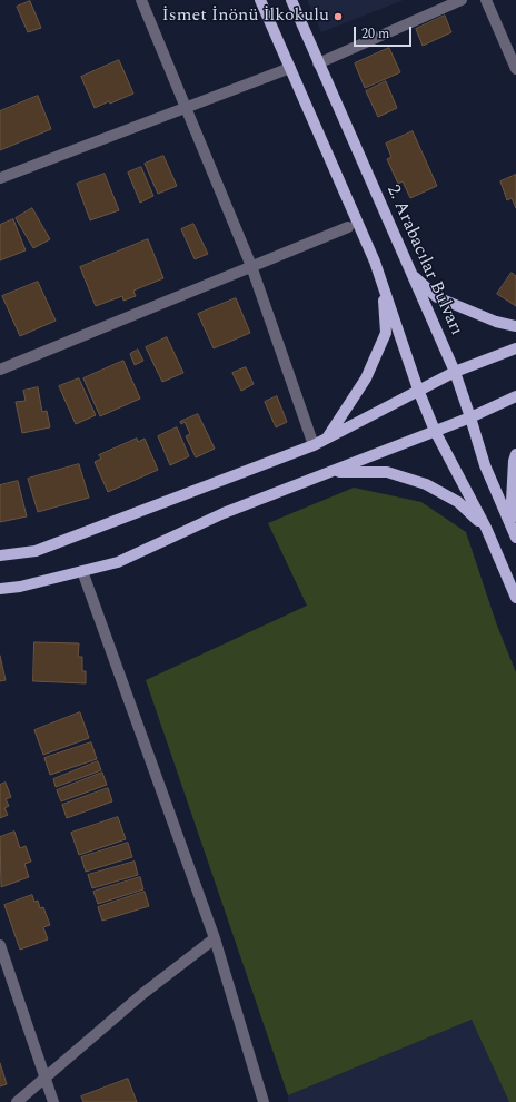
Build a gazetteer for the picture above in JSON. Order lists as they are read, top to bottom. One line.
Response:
{"streets":{"main road":["2. Arabacılar Bulvarı"]},"places":["İsmet İnönü İlkokulu"],"scale_bar":"20 m"}
